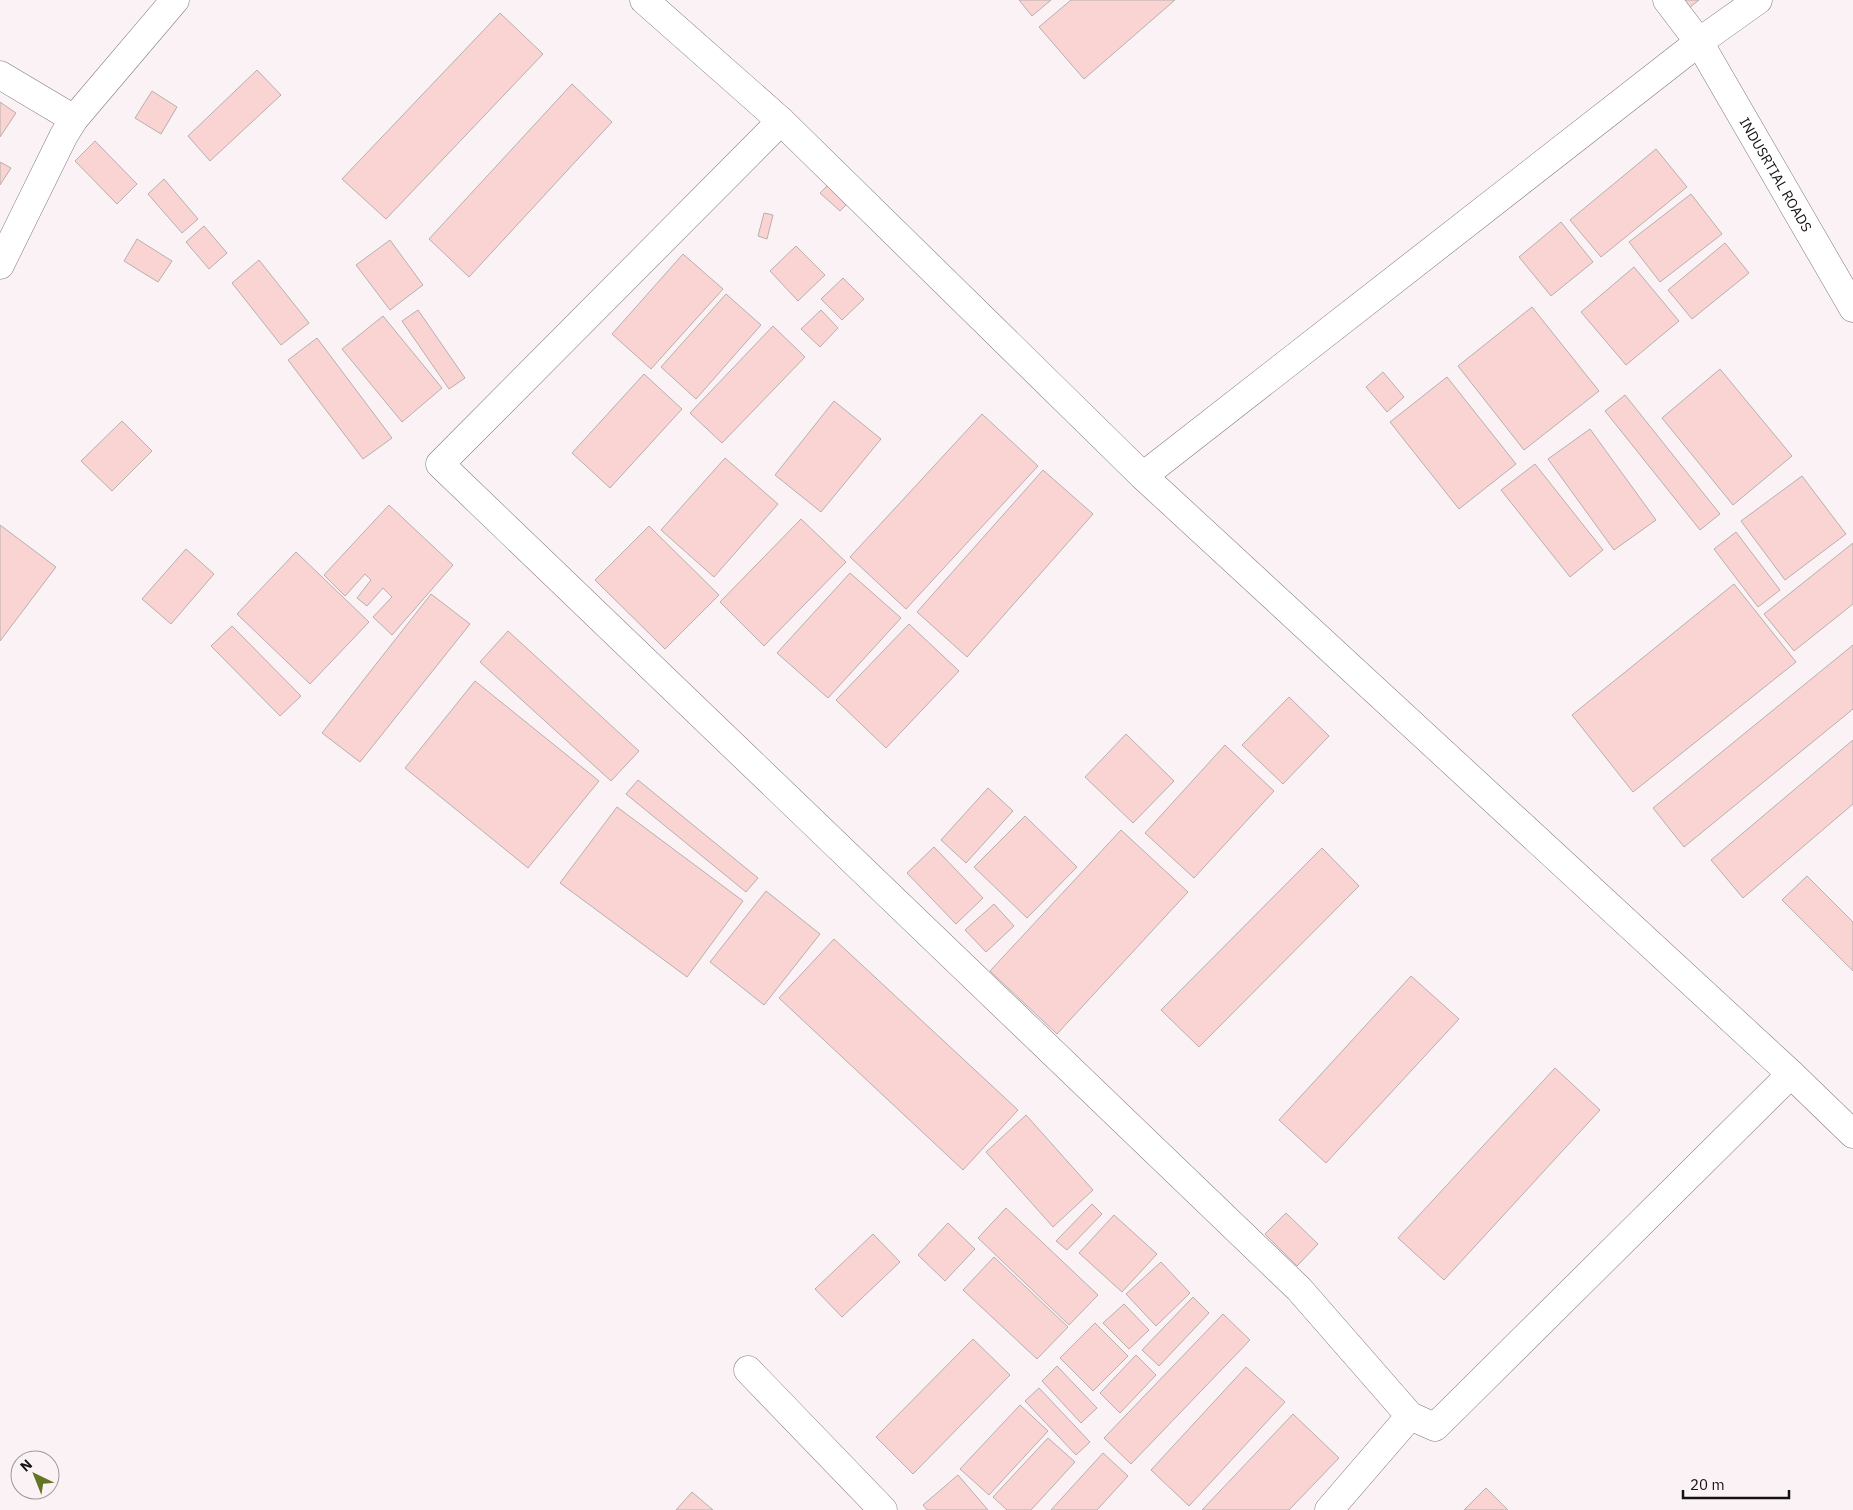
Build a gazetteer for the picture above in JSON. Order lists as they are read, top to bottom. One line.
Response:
{"streets":{"street":["INDUSRTIAL ROADS"]},"scale_bar":"20 m","north":"top left"}
